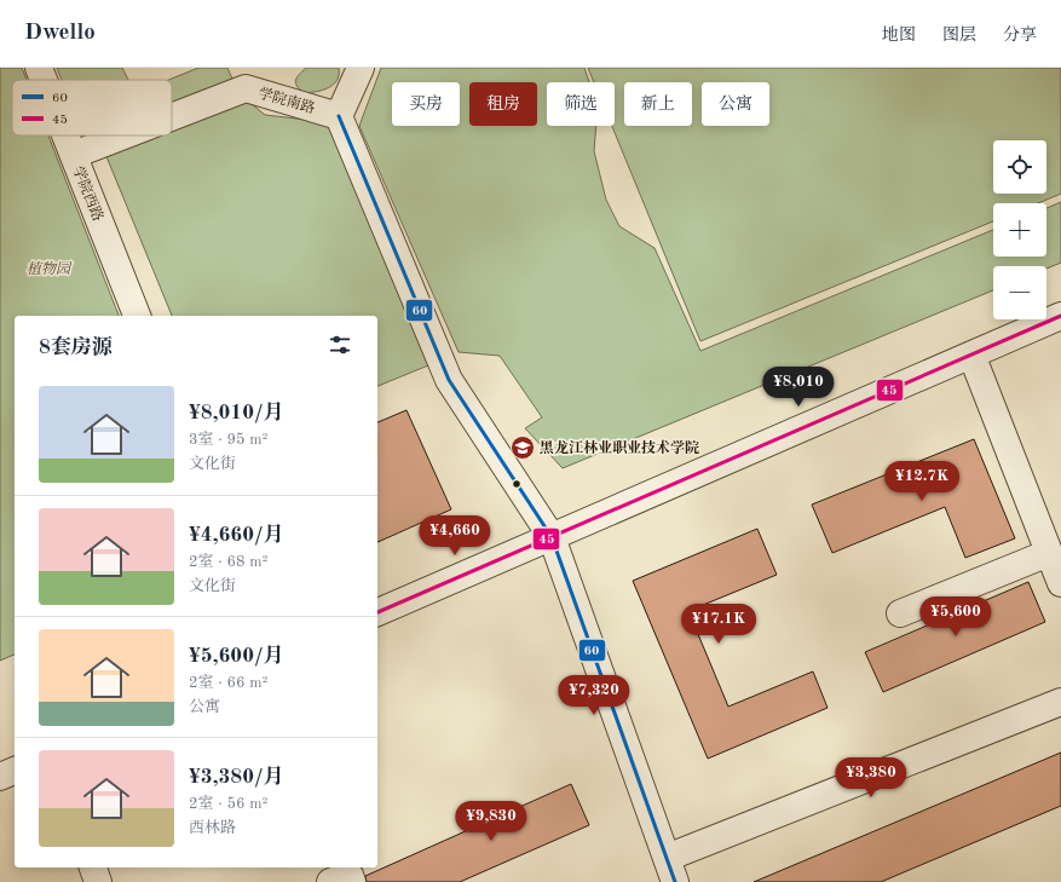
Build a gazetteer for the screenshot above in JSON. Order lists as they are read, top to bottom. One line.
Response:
{"streets":{"street":["学院南路","学院西路"]},"crossings":[["学院南路","学院西路"]],"parks":["植物园"],"places":{"school or university":["黑龙江林业职业技术学院"]},"lines":["transit line 60","transit line 45"],"legend":["60","45"],"page":{"header":"Dwello","nav":["地图","图层","分享"],"chip":["买房","租房","筛选","新上","公寓"],"map_buttons":["+","−"],"heading":"8套房源","price":["¥8,010","¥12.7K","¥4,660","¥5,600","¥17.1K","¥7,320","¥3,380","¥9,830"],"list":[{"name":"¥8,010/月","note":"3室 · 95 m² · 文化街"},{"name":"¥4,660/月","note":"2室 · 68 m² · 文化街"},{"name":"¥5,600/月","note":"2室 · 66 m² · 公寓"},{"name":"¥3,380/月","note":"2室 · 56 m² · 西林路"}]}}
